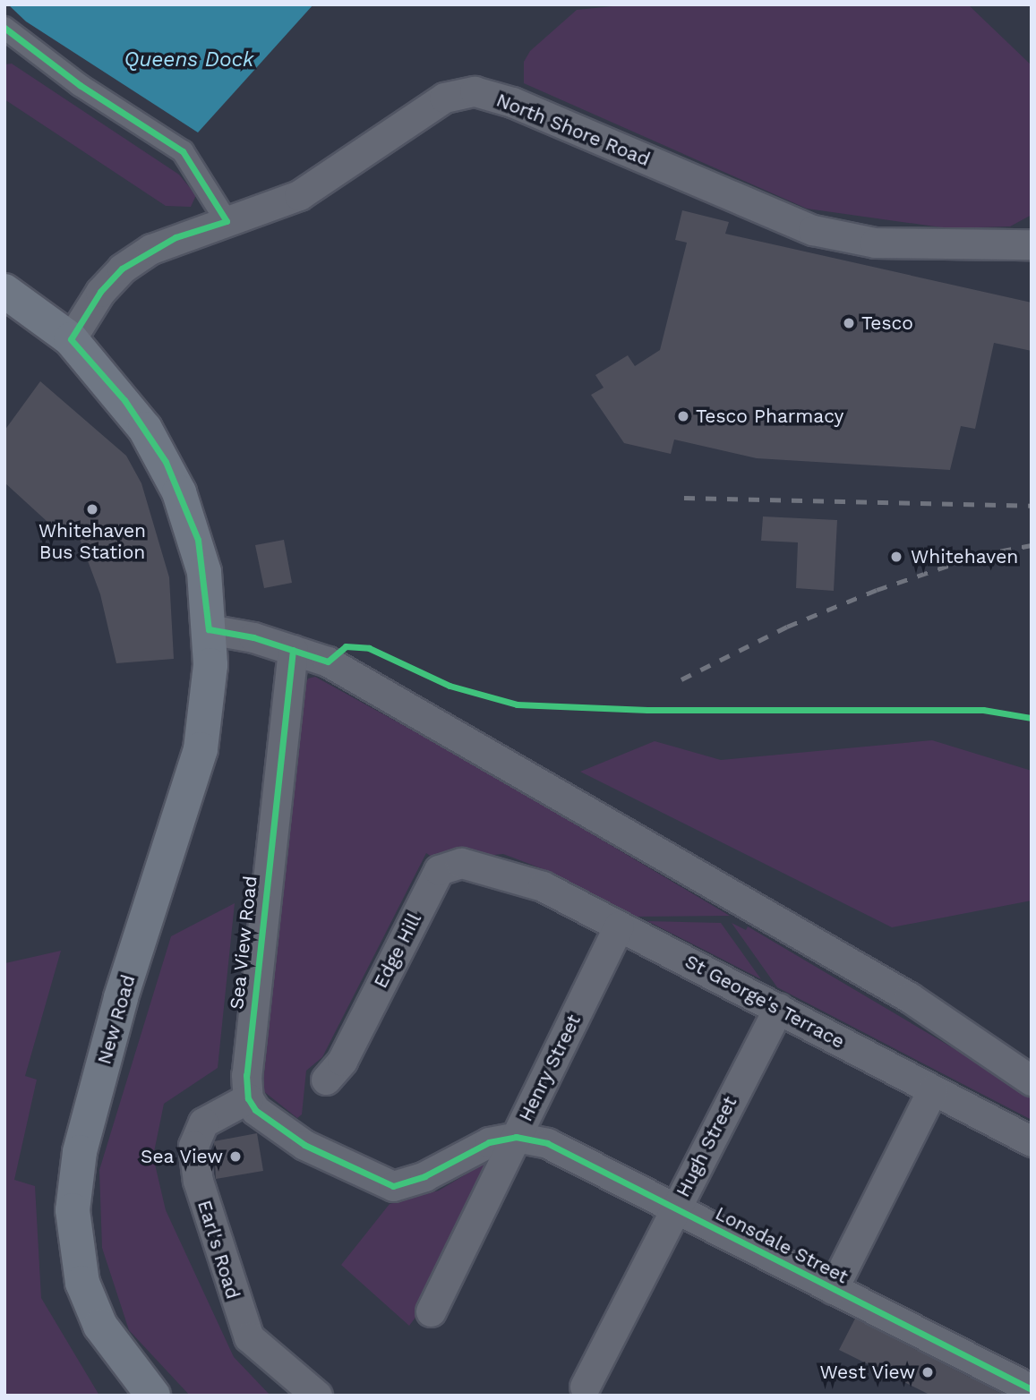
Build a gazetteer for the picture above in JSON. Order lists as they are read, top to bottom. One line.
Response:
{"streets":{"main road":["New Road"],"street":["North Shore Road","Sea View Road","Edge Hill","St George's Terrace","Henry Street","Hugh Street","Lonsdale Street","Earl's Road"]},"crossings":[["North Shore Road","New Road"],["Sea View Road","Earl's Road"],["Edge Hill","St George's Terrace"],["St George's Terrace","Henry Street"],["St George's Terrace","Hugh Street"],["Henry Street","Lonsdale Street"],["Hugh Street","Lonsdale Street"]],"water":["Queens Dock"],"places":["Tesco","Tesco Pharmacy","Whitehaven Bus Station","Whitehaven","Sea View","West View"]}
